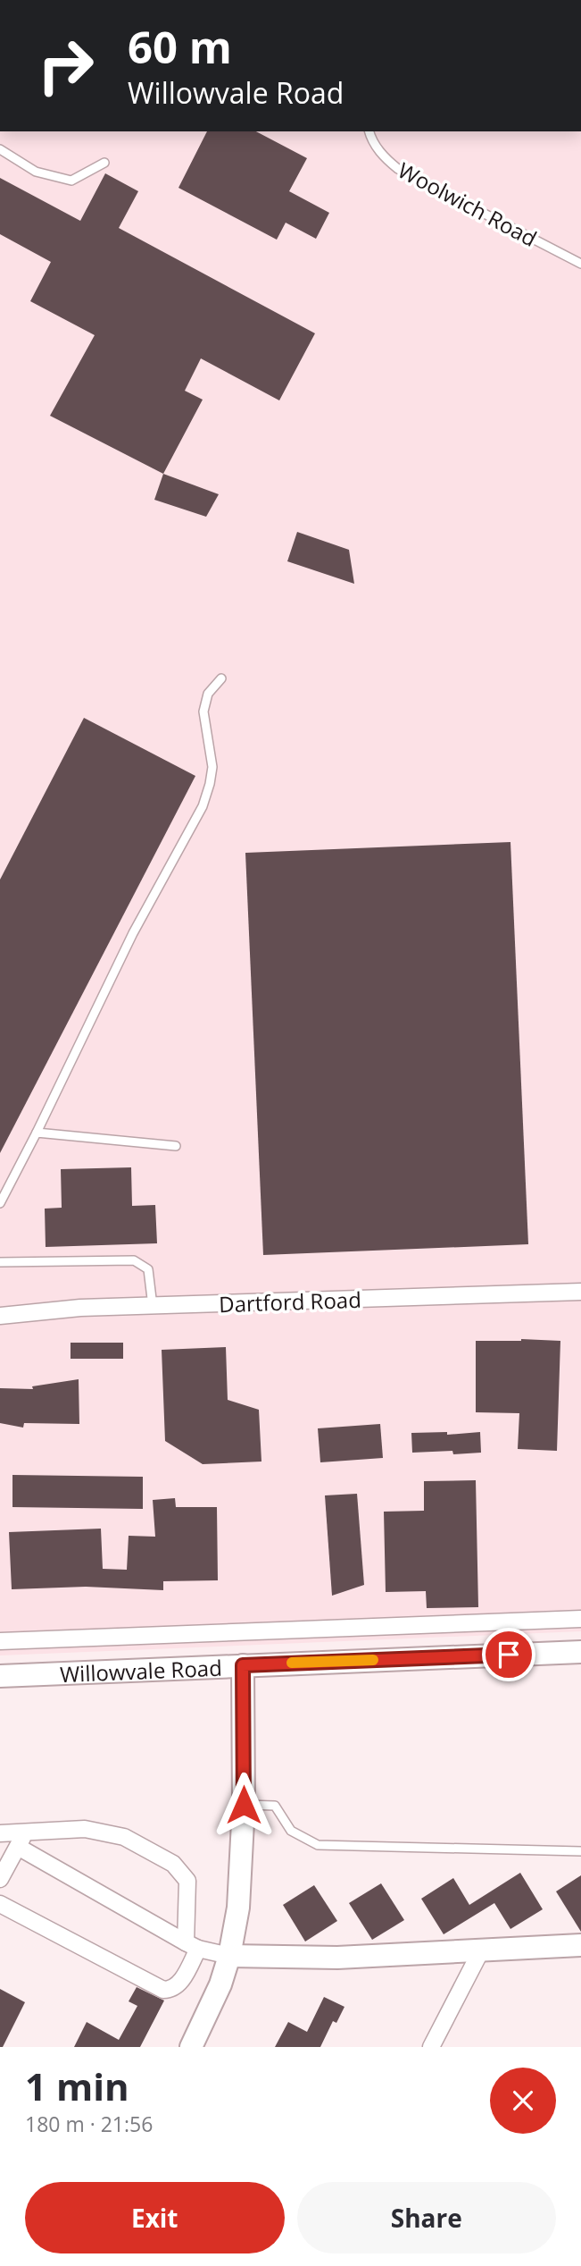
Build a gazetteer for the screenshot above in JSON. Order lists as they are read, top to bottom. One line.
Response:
{"streets":{"street":["Dartford Road","Willowvale Road"],"lane":["Woolwich Road"]},"page":{"turn":["60 m","Willowvale Road"],"heading":["1 min","180 m · 21:56"],"buttons":["Exit","Share"]}}
